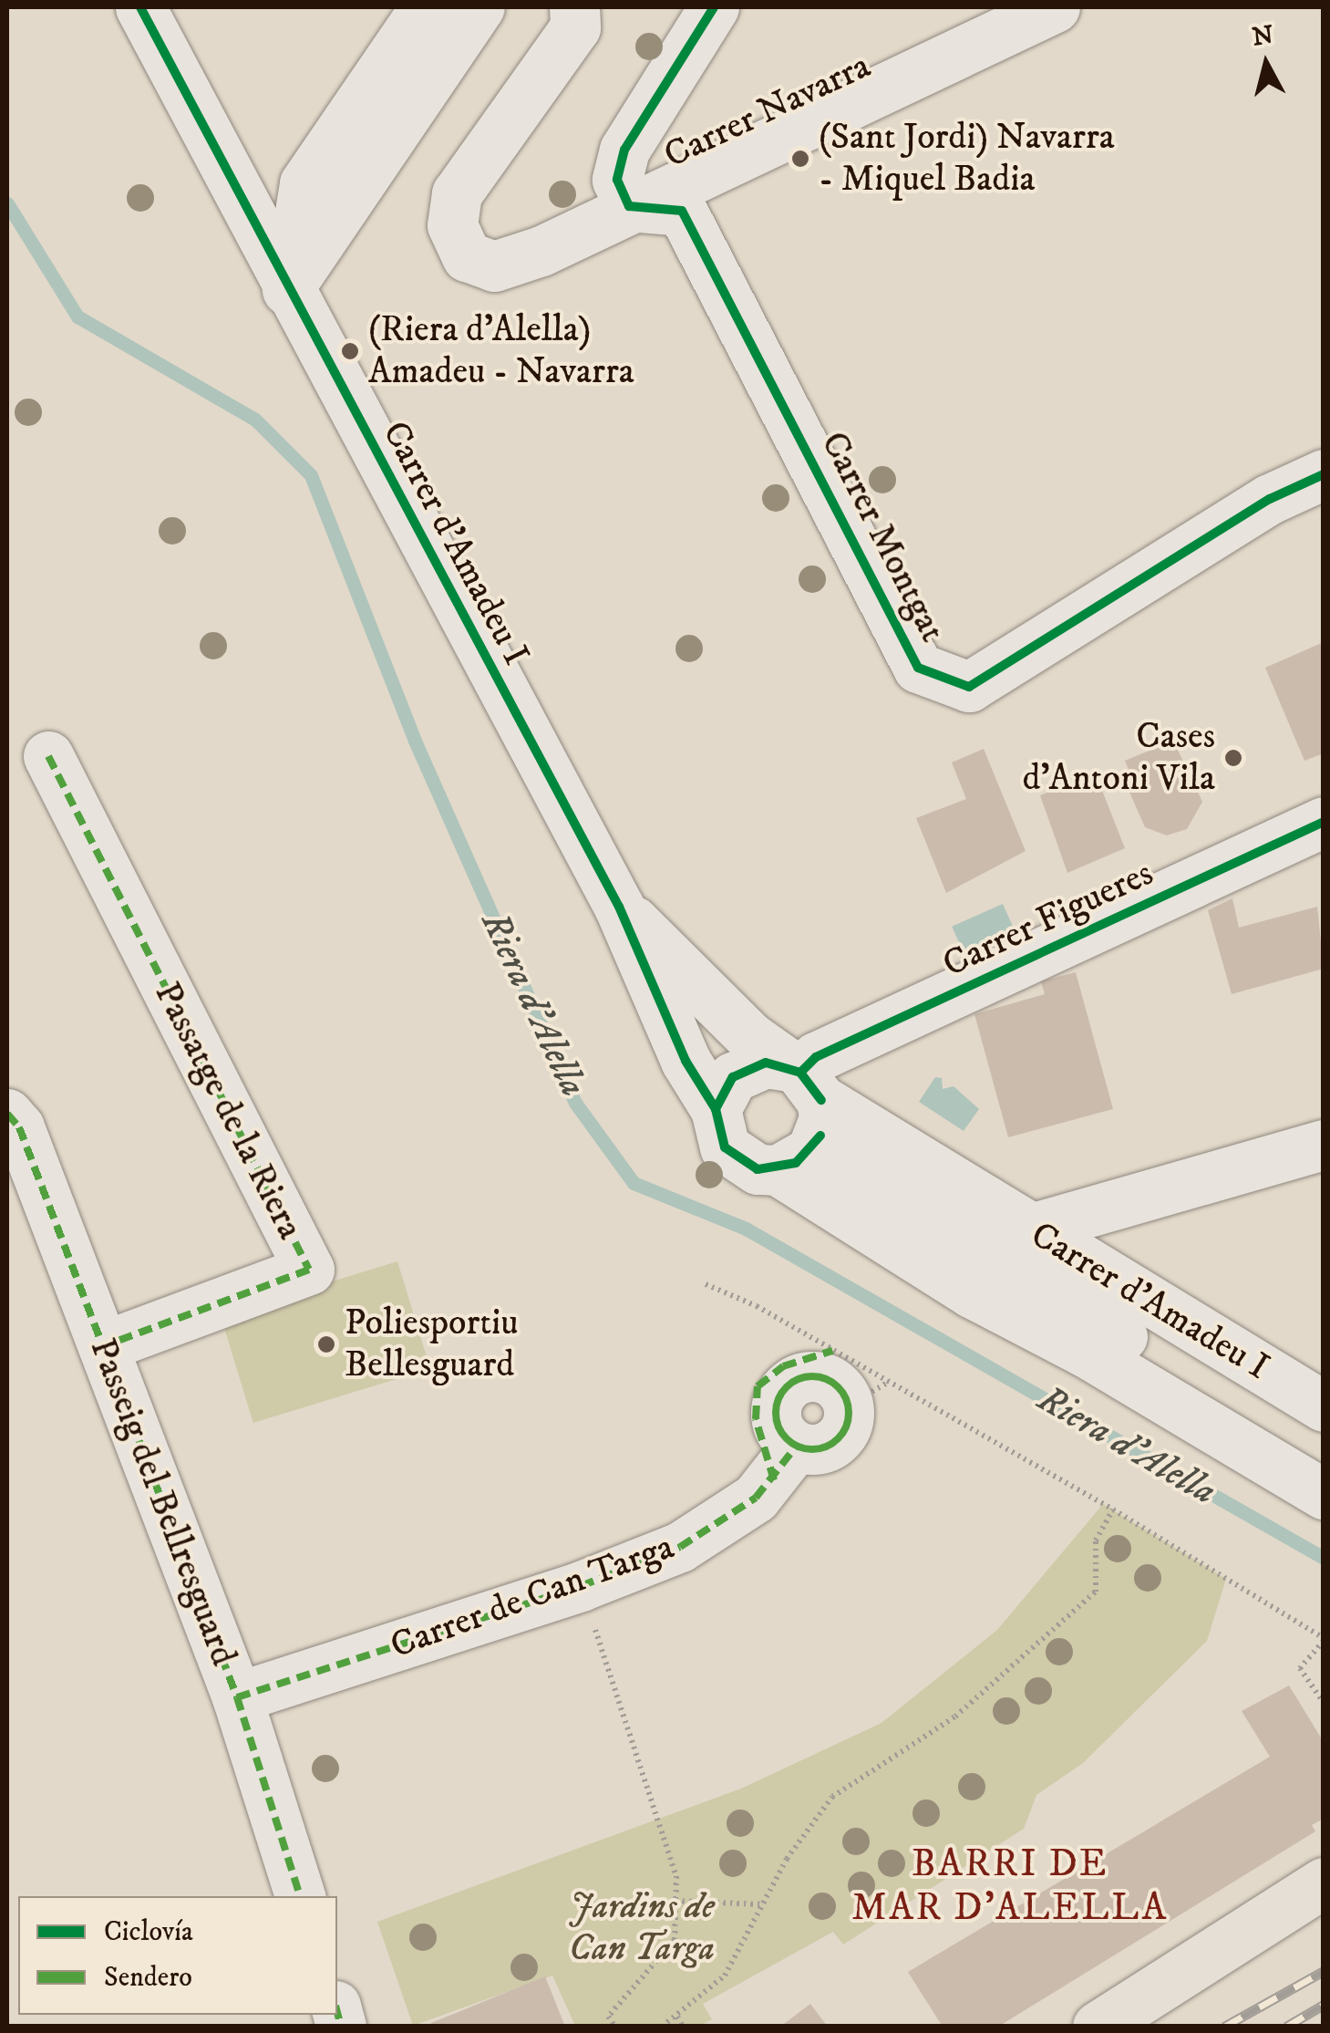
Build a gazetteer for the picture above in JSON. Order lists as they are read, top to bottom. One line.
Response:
{"streets":{"street":["Carrer Navarra","Carrer Montgat","Carrer d'Amadeu I","Carrer Figueres","Passatge de la Riera","Passeig del Bellresguard","Carrer de Can Targa"]},"crossings":[["Carrer Navarra","Carrer Montgat"],["Carrer d'Amadeu I","Carrer Figueres"],["Passatge de la Riera","Passeig del Bellresguard"],["Passeig del Bellresguard","Carrer de Can Targa"]],"districts":["BARRI DE MAR D'ALELLA"],"water":["Riera d'Alella"],"parks":["Jardins de Can Targa"],"places":["(Sant Jordi) Navarra - Miquel Badia","(Riera d'Alella) Amadeu - Navarra","Cases d'Antoni Vila","Poliesportiu Bellesguard"],"legend":["Ciclovía","Sendero"],"north":"top"}
